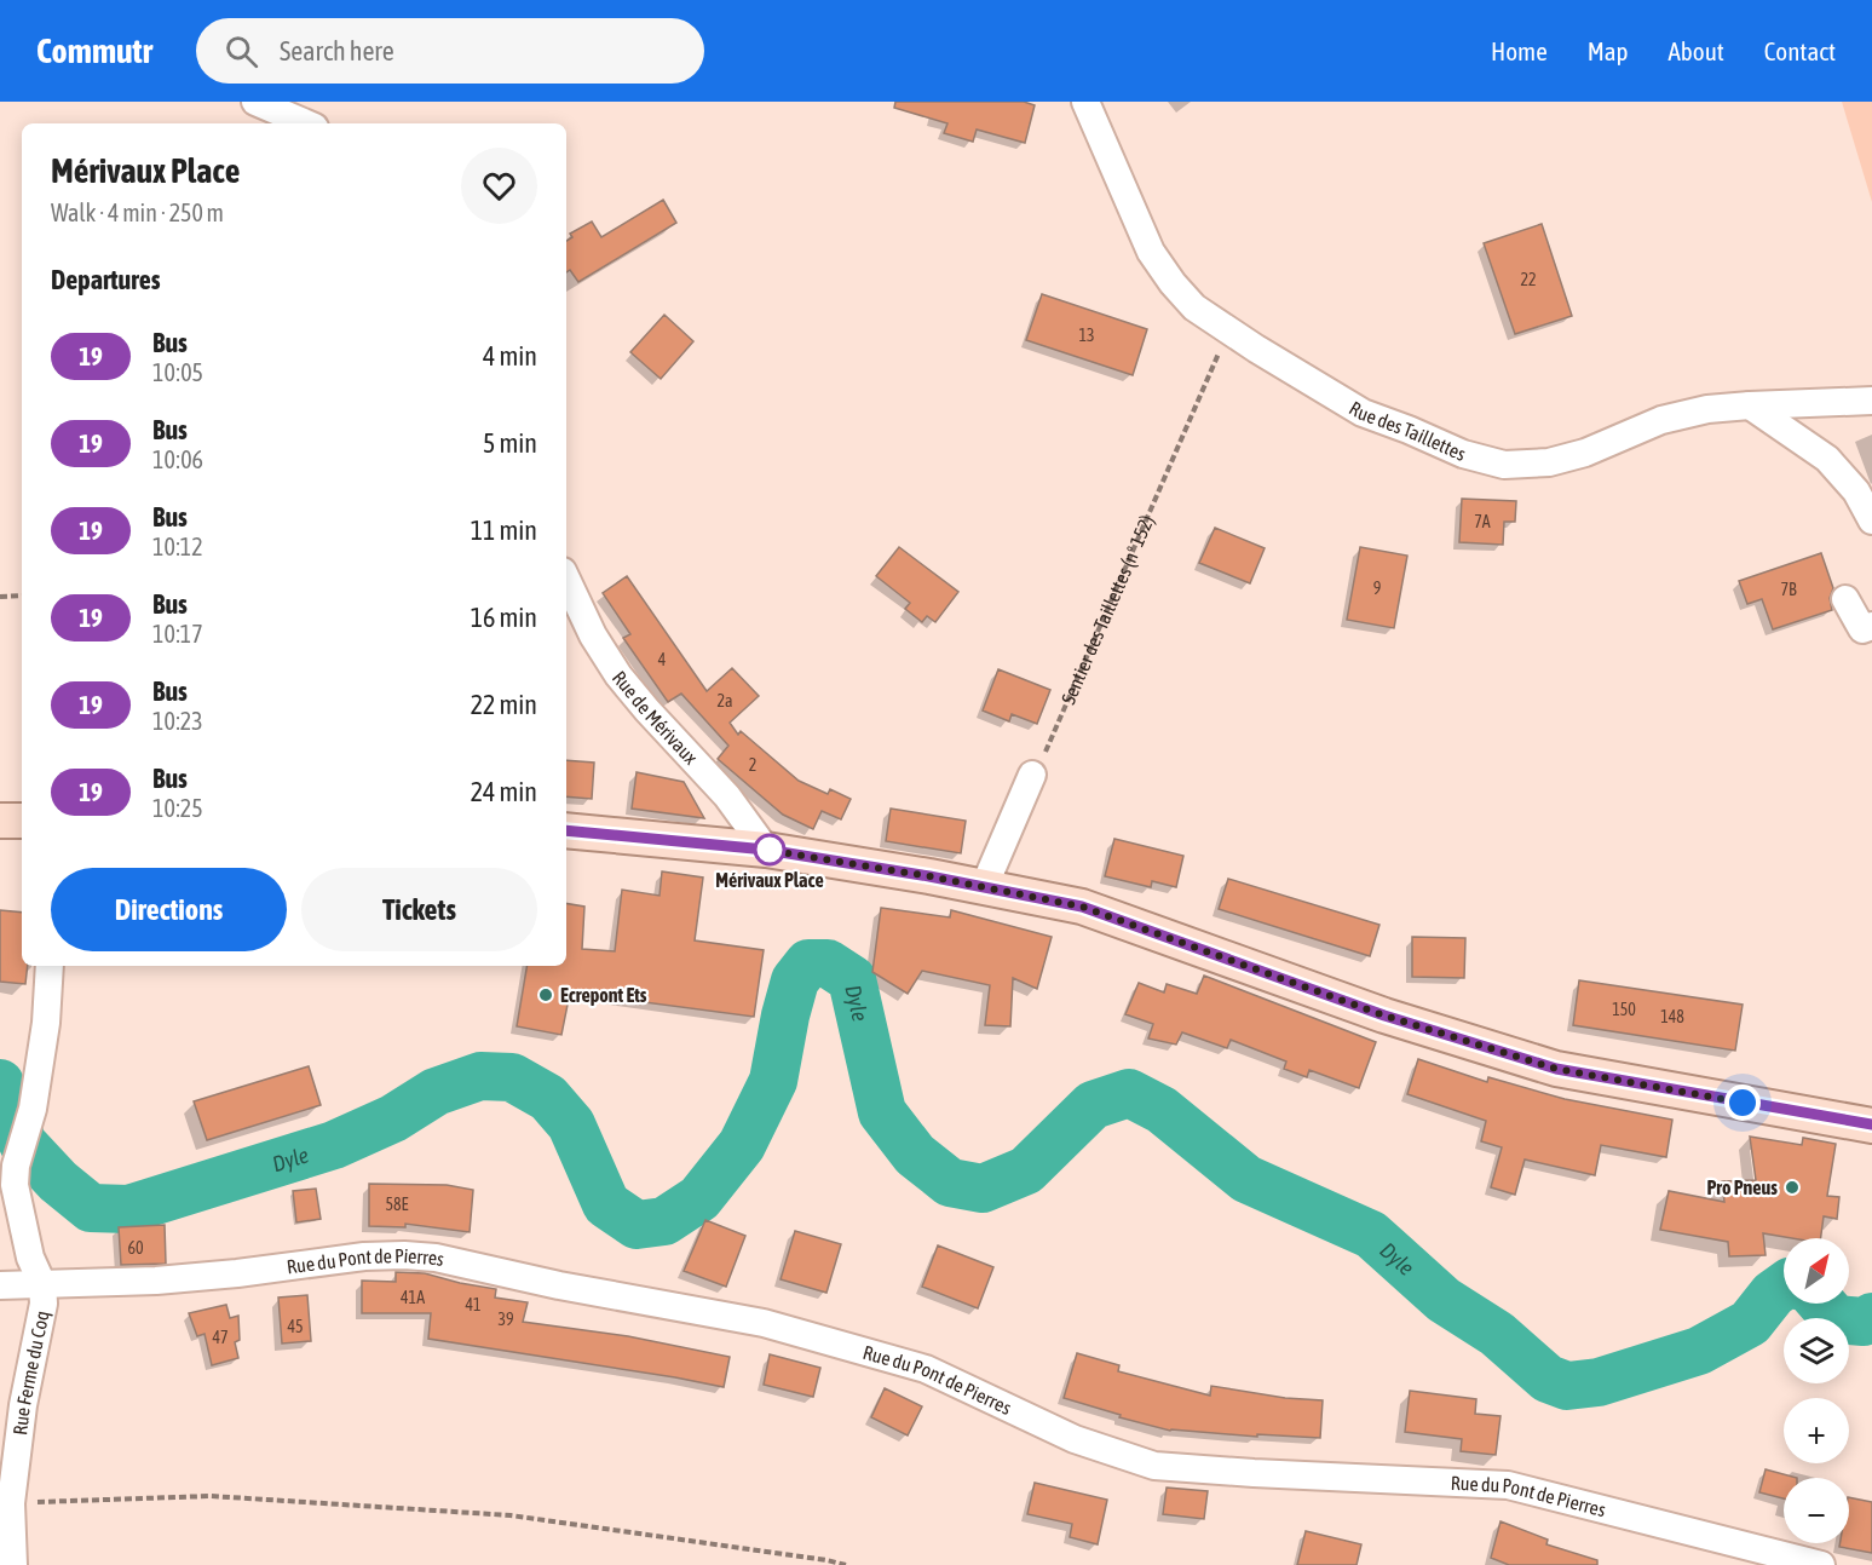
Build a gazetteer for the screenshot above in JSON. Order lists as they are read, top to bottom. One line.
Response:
{"streets":{"street":["Rue des Taillettes","Rue de Mérivaux","Rue du Pont de Pierres","Rue Ferme du Coq"],"path":["Sentier des Taillettes (n° 152)"]},"crossings":[["Rue des Taillettes","Sentier des Taillettes (n° 152)"],["Rue du Pont de Pierres","Rue Ferme du Coq"]],"water":["Dyle"],"places":["Mérivaux Place","Ecrepont Ets","Pro Pneus"],"lines":["bus line 19"],"house_numbers":["22","13","7A","9","7B","4","2a","2","150","148","58E","60","41A","41","39","45","47"],"north":"top right","page":{"header":"Commutr","search":"Search here","nav":["Home","Map","About","Contact"],"heading":[["Mérivaux Place","Walk · 4 min · 250 m"],"Departures"],"list":[{"mark":"19","name":"Bus","note":"10:05","value":"4 min"},{"mark":"19","name":"Bus","note":"10:06","value":"5 min"},{"mark":"19","name":"Bus","note":"10:12","value":"11 min"},{"mark":"19","name":"Bus","note":"10:17","value":"16 min"},{"mark":"19","name":"Bus","note":"10:23","value":"22 min"},{"mark":"19","name":"Bus","note":"10:25","value":"24 min"}],"buttons":["Directions","Tickets"],"map_buttons":["+","−"]}}
